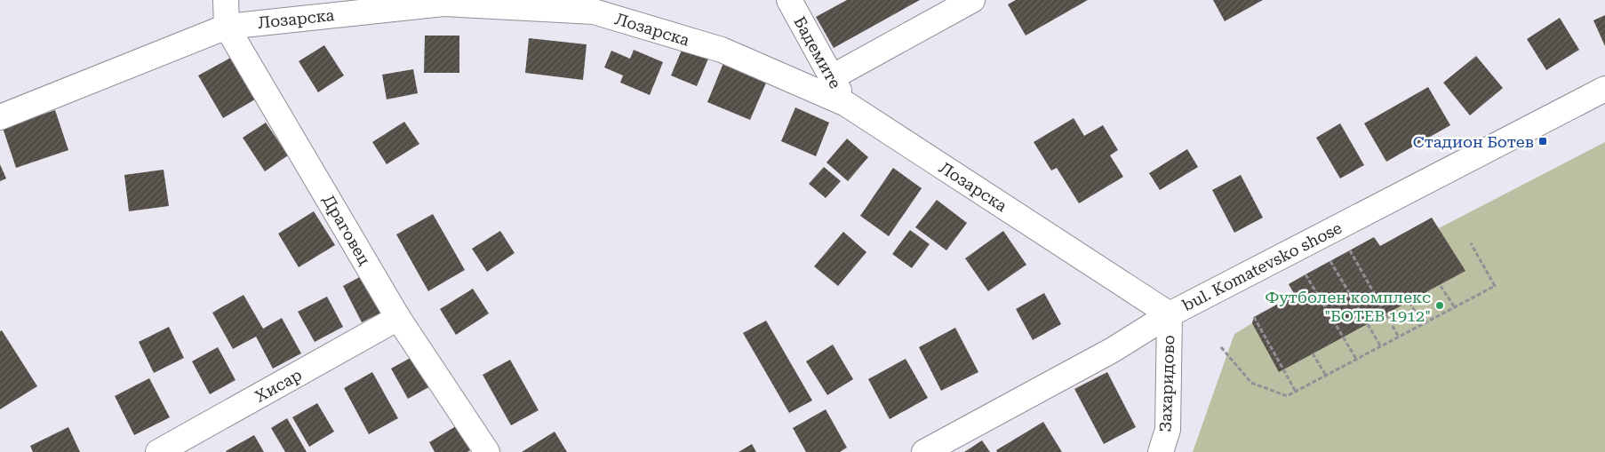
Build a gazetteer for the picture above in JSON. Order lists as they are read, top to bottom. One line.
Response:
{"streets":{"street":["Лозарска","Бадемите","Драговец","bul. Komatevsko shose","Захаридово","Хисар"]},"crossings":[["Лозарска","Бадемите"],["Лозарска","Драговец"],["Лозарска","bul. Komatevsko shose"],["Лозарска","Захаридово"],["Драговец","Хисар"],["bul. Komatevsko shose","Захаридово"]],"places":{"transit":["Стадион Ботев"],"other":["Футболен комплекс \"БОТЕВ 1912\""]}}
